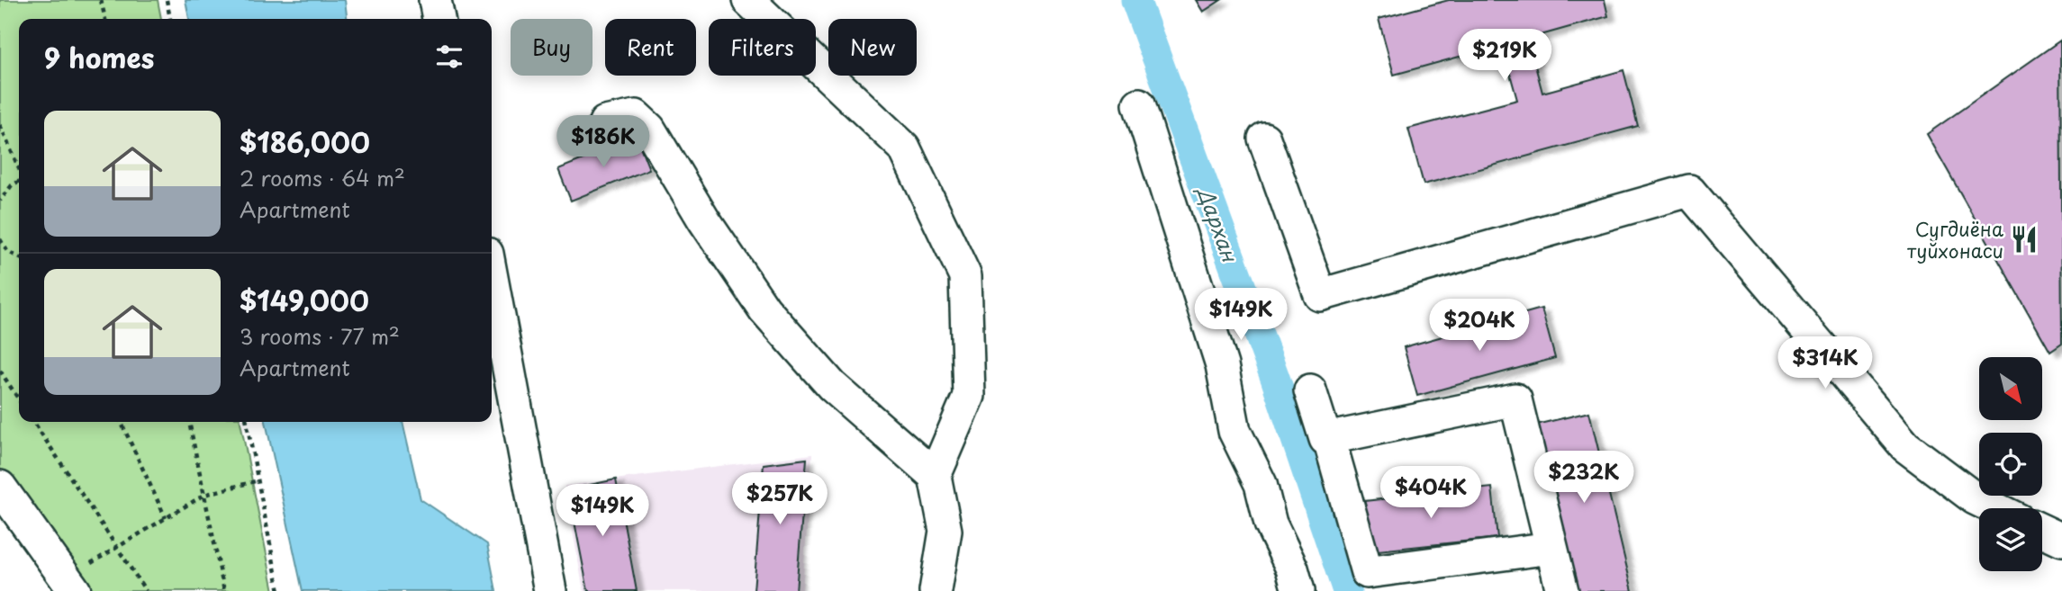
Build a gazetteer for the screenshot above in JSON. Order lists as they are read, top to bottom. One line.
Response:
{"water":["Дархан"],"places":{"restaurant":["Сугдиёна туйхонаси"]},"north":"bottom right","page":{"chip":["Buy","Rent","Filters","New"],"heading":"9 homes","price":["$219K","$186K","$149K","$204K","$314K","$232K","$404K","$257K","$149K"],"list":[{"name":"$186,000","note":"2 rooms · 64 m² · Apartment"},{"name":"$149,000","note":"3 rooms · 77 m² · Apartment"}]}}
